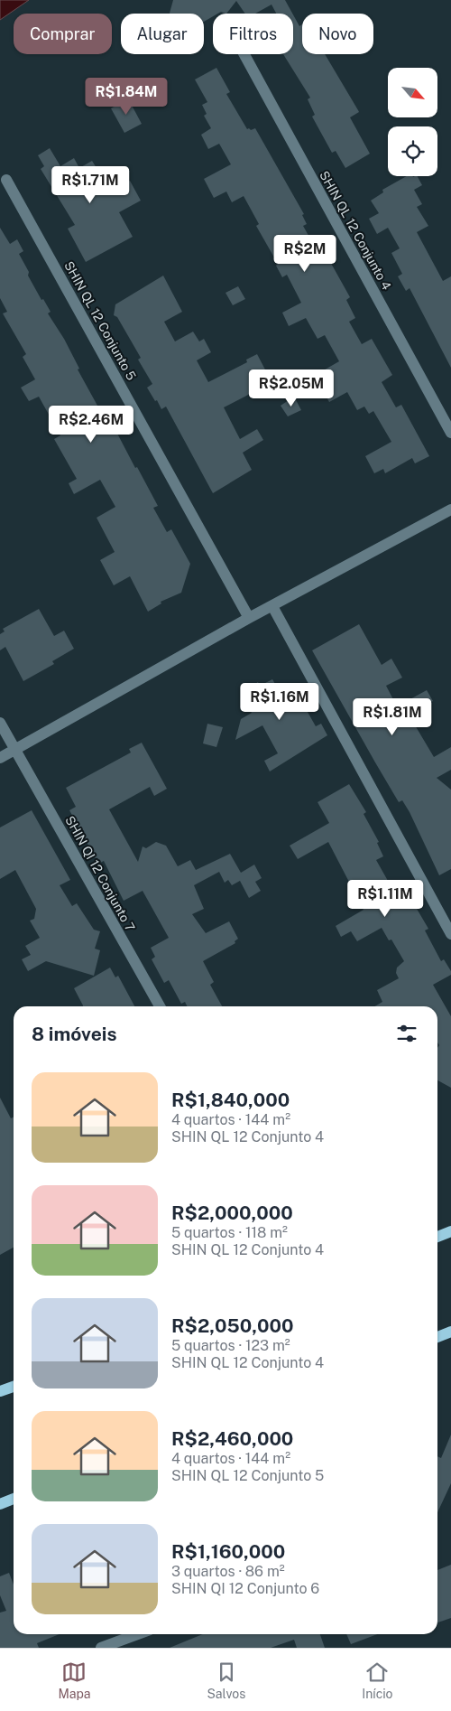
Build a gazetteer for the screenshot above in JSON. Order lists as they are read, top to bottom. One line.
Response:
{"streets":{"street":["SHIN QL 12 Conjunto 4","SHIN QL 12 Conjunto 5","SHIN QI 12 Conjunto 7"]},"north":"bottom right","page":{"chip":["Comprar","Alugar","Filtros","Novo"],"price":["R$1.84M","R$1.71M","R$2M","R$2.05M","R$2.46M","R$1.16M","R$1.81M","R$1.11M"],"heading":"8 imóveis","list":[{"name":"R$1,840,000","note":"4 quartos · 144 m² · SHIN QL 12 Conjunto 4"},{"name":"R$2,000,000","note":"5 quartos · 118 m² · SHIN QL 12 Conjunto 4"},{"name":"R$2,050,000","note":"5 quartos · 123 m² · SHIN QL 12 Conjunto 4"},{"name":"R$2,460,000","note":"4 quartos · 144 m² · SHIN QL 12 Conjunto 5"},{"name":"R$1,160,000","note":"3 quartos · 86 m² · SHIN QI 12 Conjunto 6"}],"tabs":["Mapa","Salvos","Início"]}}
